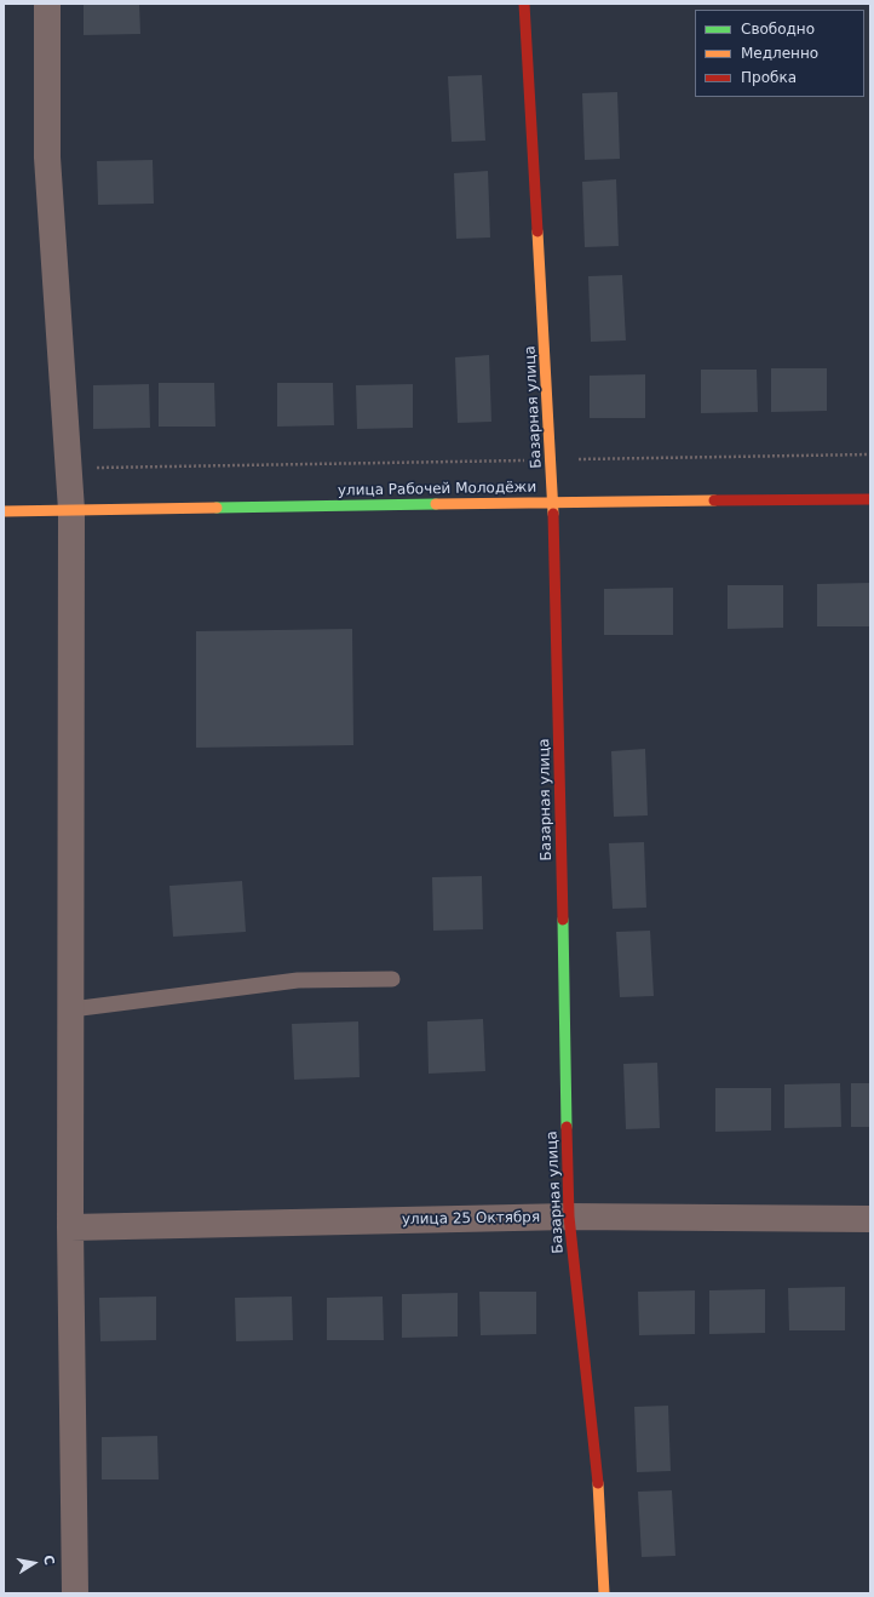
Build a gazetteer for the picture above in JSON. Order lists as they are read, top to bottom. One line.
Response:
{"streets":{"street":["Базарная улица","улица Рабочей Молодёжи","улица 25 Октября"]},"crossings":[["Базарная улица","улица Рабочей Молодёжи"],["Базарная улица","улица 25 Октября"]],"legend":["Свободно","Медленно","Пробка"],"north":"right"}
